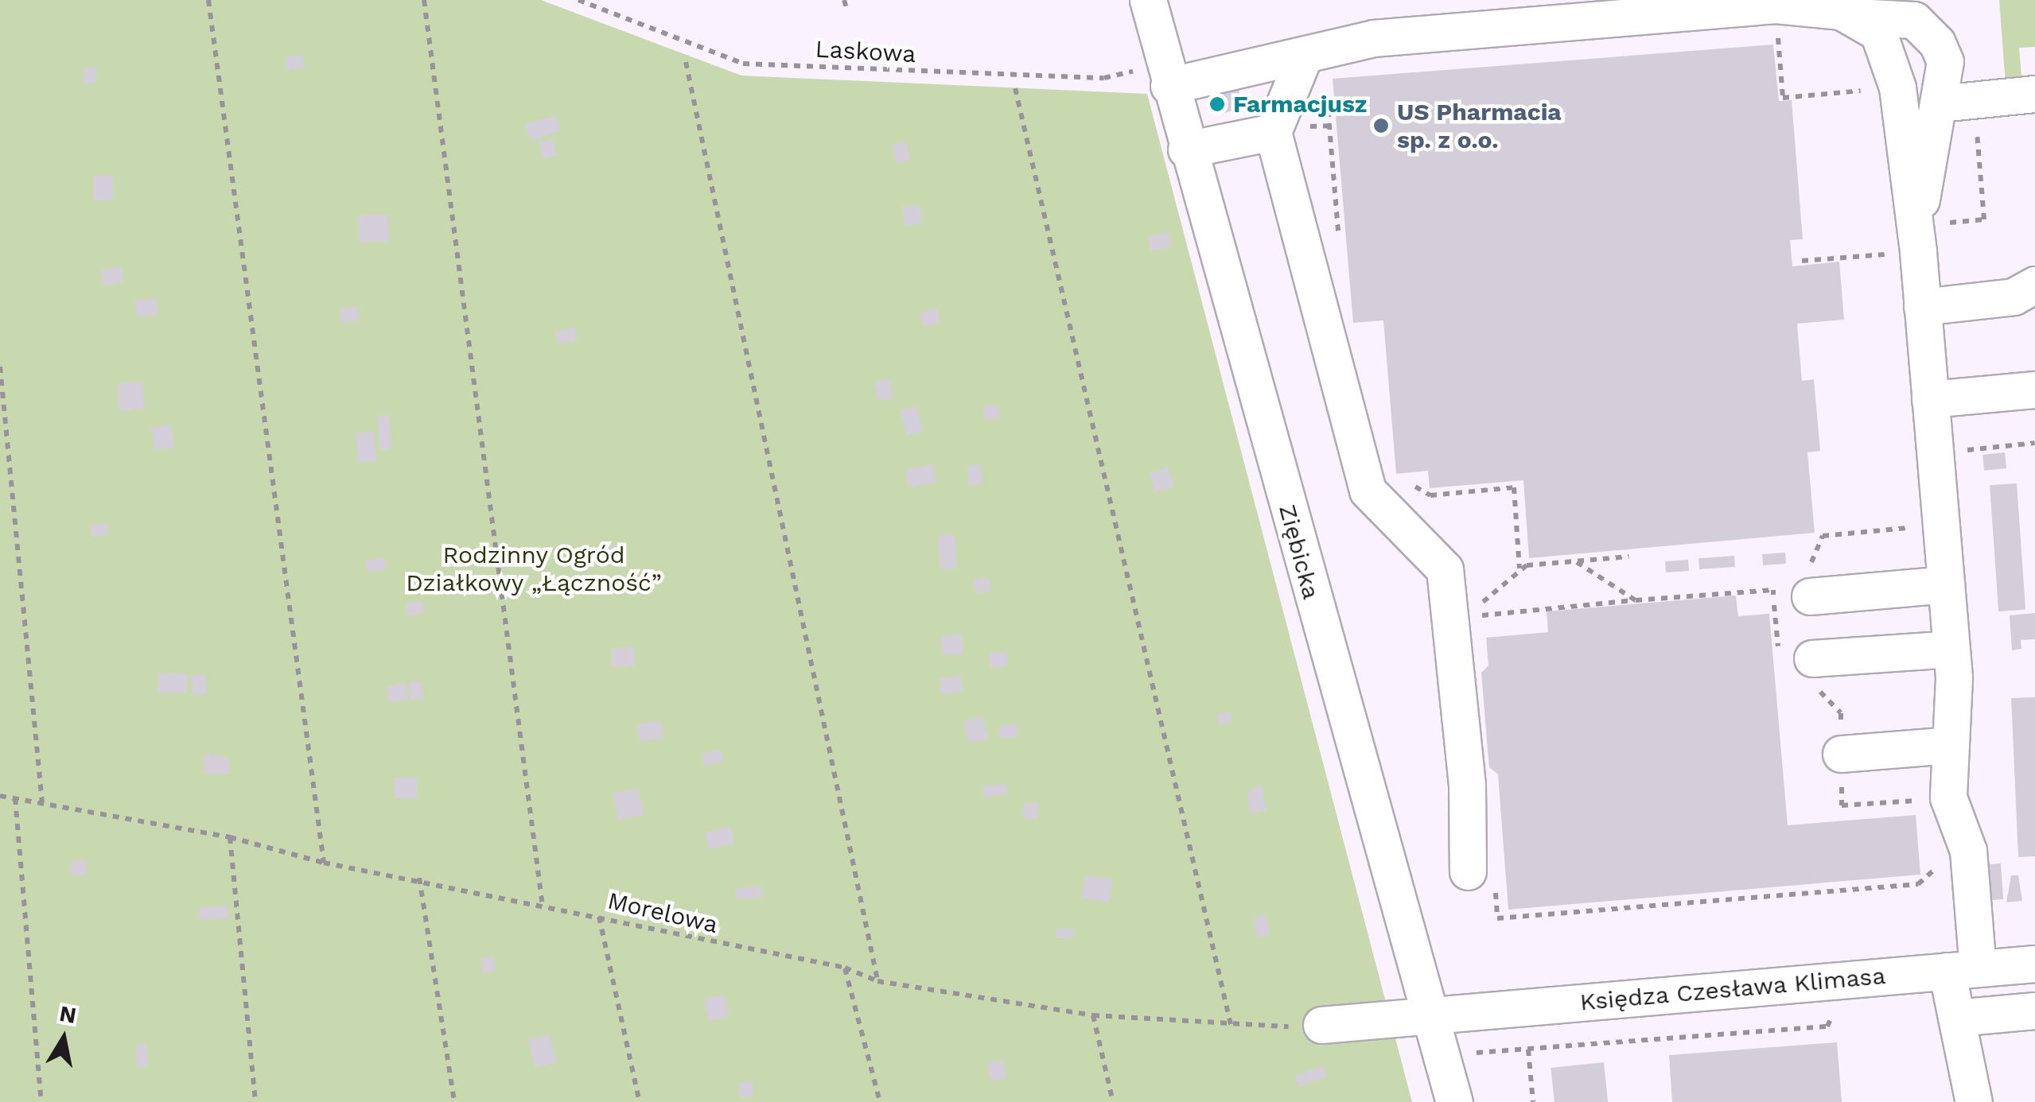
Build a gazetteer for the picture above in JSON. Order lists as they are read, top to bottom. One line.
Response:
{"streets":{"street":["Ziębicka","Księdza Czesława Klimasa"],"path":["Laskowa","Morelowa"]},"crossings":[["Laskowa","Ziębicka"],["Ziębicka","Księdza Czesława Klimasa"],["Morelowa","Księdza Czesława Klimasa"]],"parks":["Rodzinny Ogród Działkowy „Łączność”"],"places":["Farmacjusz","US Pharmacia sp. z o.o."],"north":"top"}
